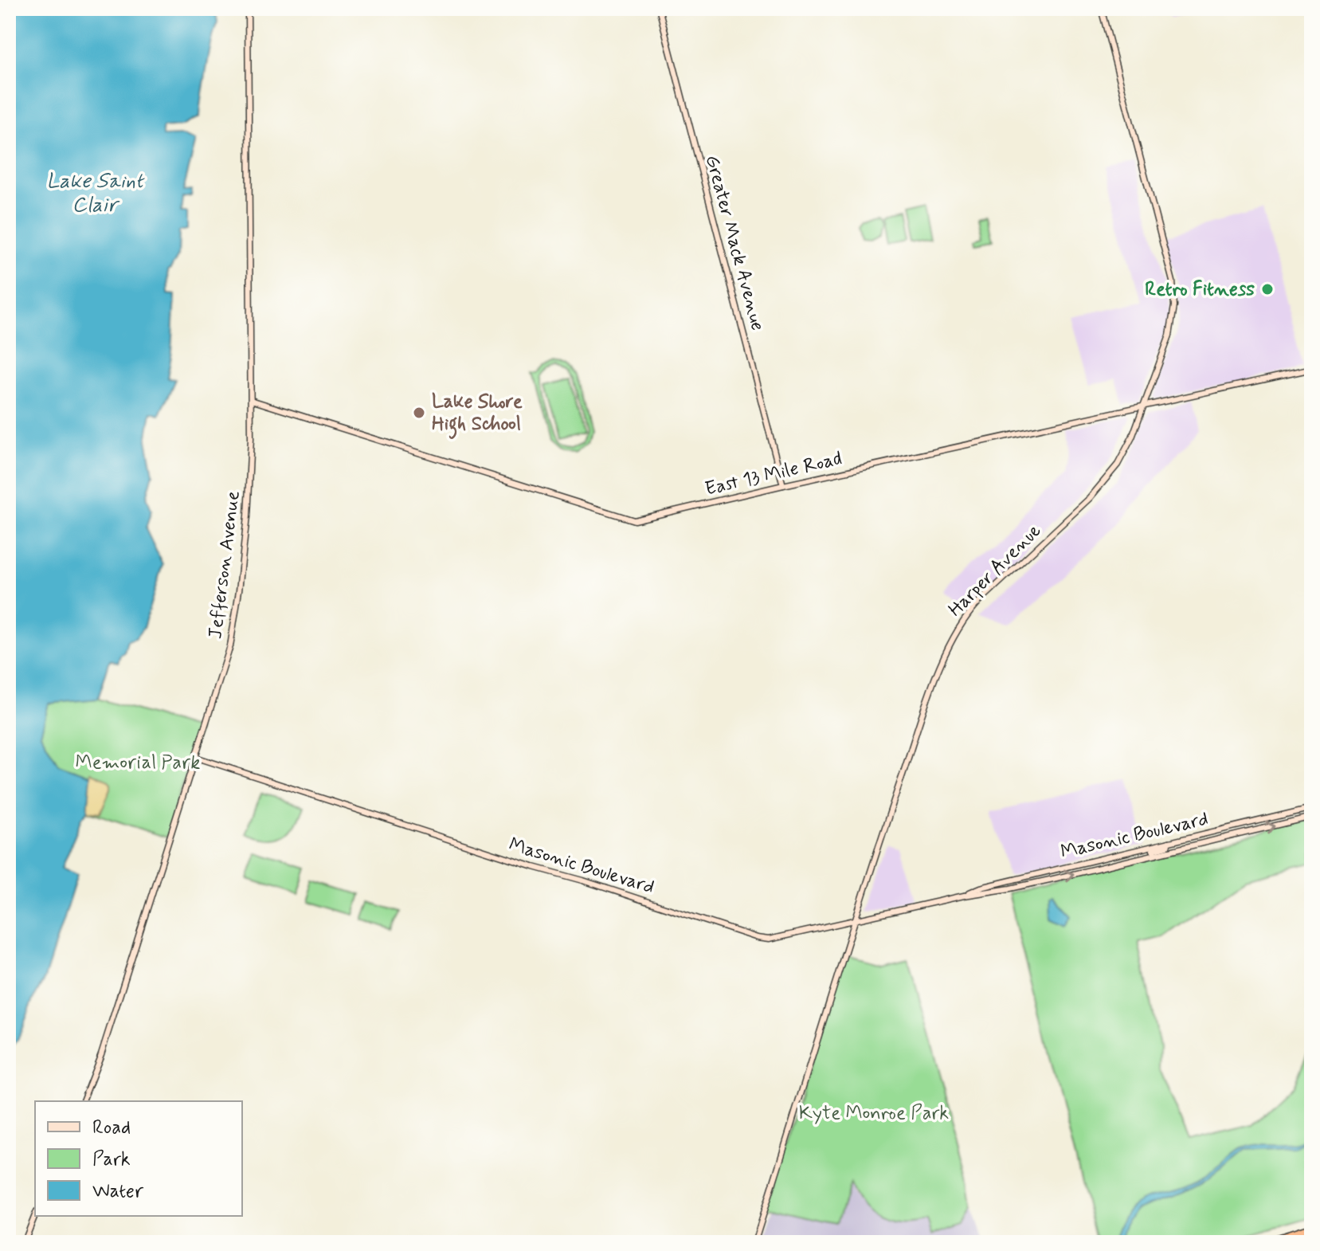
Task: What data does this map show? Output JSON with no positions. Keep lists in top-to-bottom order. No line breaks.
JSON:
{"streets":{"main road":["Greater Mack Avenue","East 13 Mile Road","Jefferson Avenue","Harper Avenue","Masonic Boulevard"]},"crossings":[["Greater Mack Avenue","East 13 Mile Road"],["East 13 Mile Road","Jefferson Avenue"],["East 13 Mile Road","Harper Avenue"],["Jefferson Avenue","Masonic Boulevard"],["Harper Avenue","Masonic Boulevard"]],"water":["Lake Saint Clair"],"parks":["Memorial Park","Kyte Monroe Park"],"places":["Retro Fitness","Lake Shore High School"],"legend":["Road","Park","Water"]}
